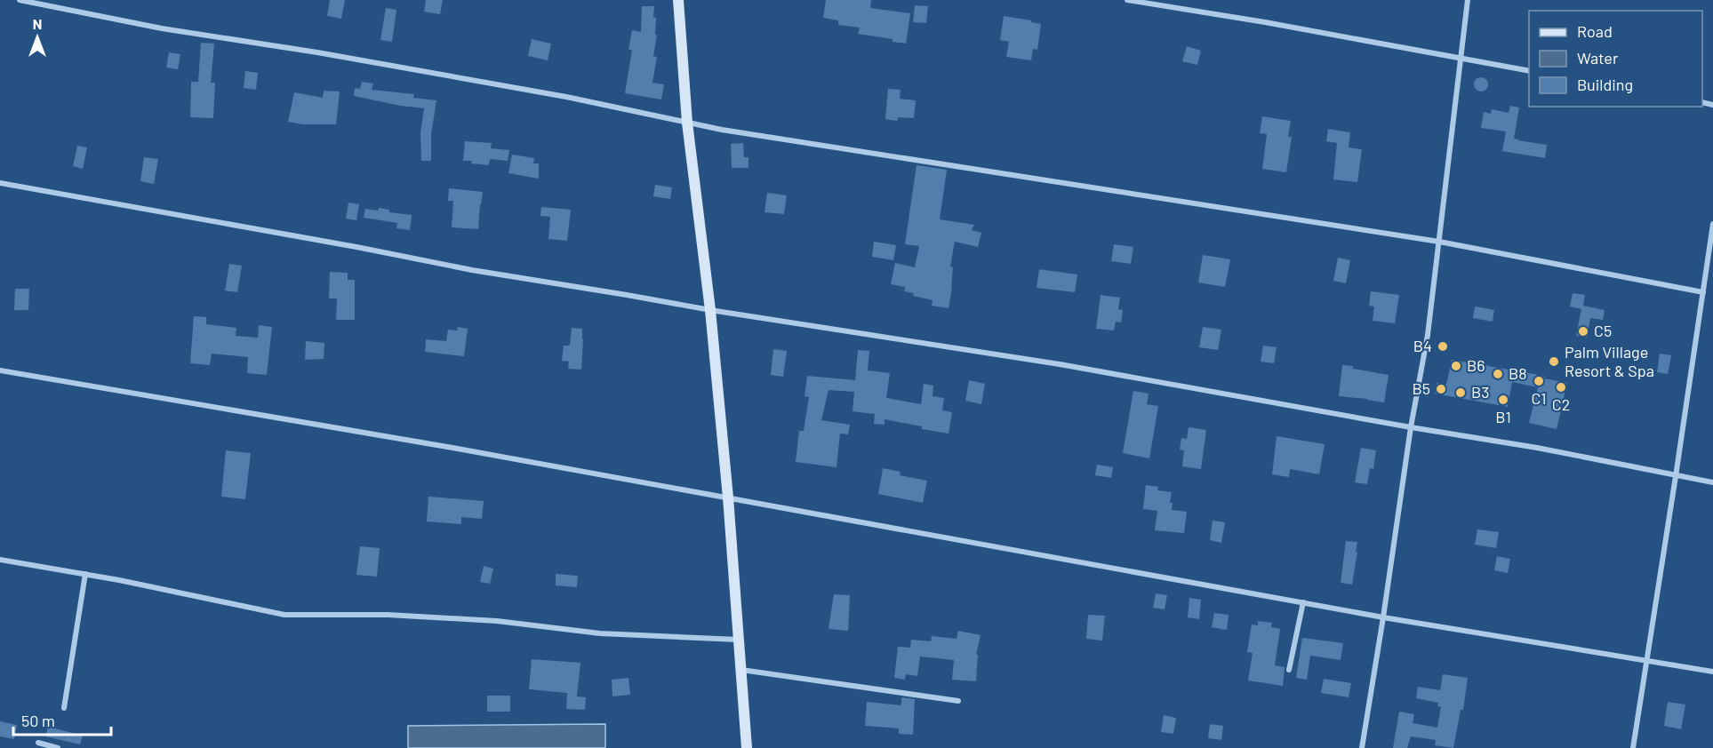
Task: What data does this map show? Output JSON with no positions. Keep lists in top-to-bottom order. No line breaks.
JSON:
{"places":["C5","B4","Palm Village Resort & Spa","B6","B8","C1","C2","B5","B3","B1"],"legend":["Road","Water","Building"],"scale_bar":"50 m","north":"top"}
